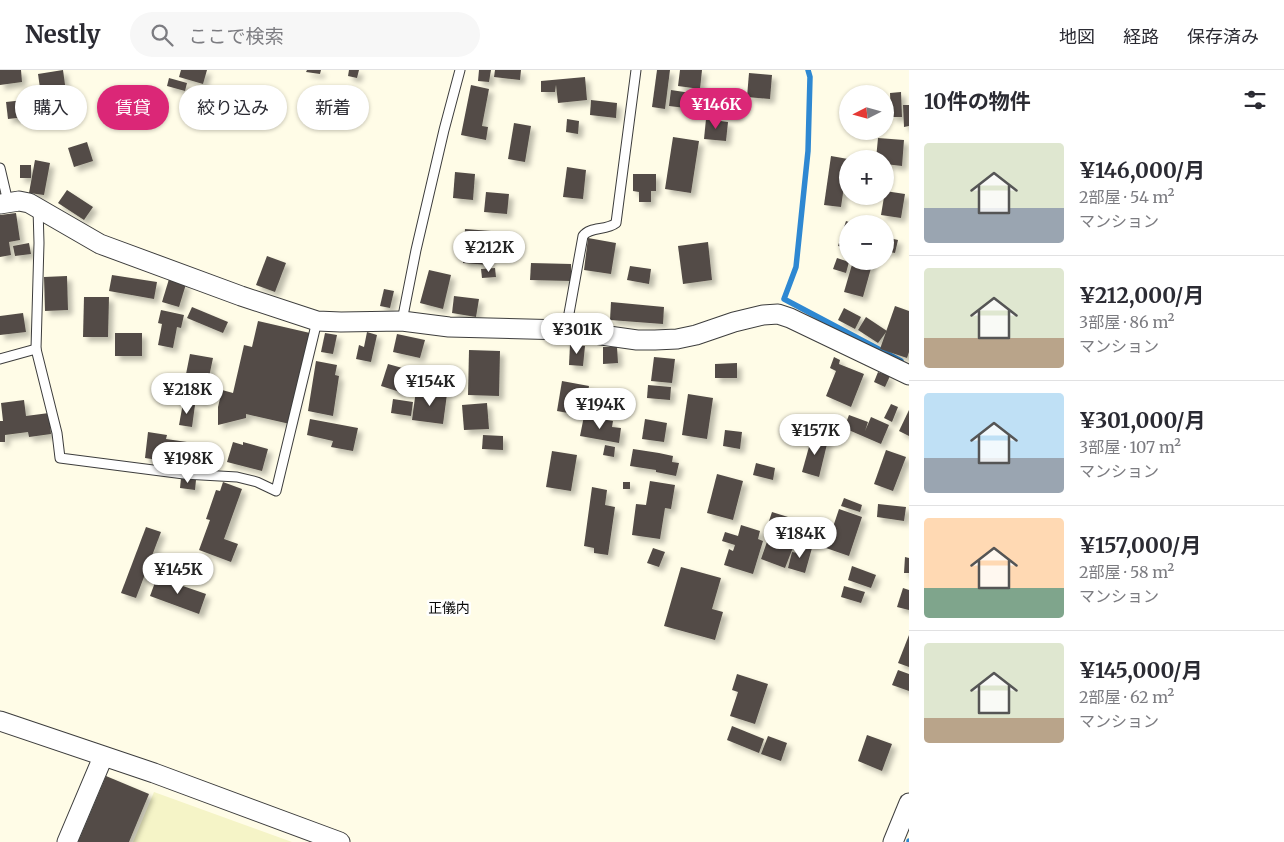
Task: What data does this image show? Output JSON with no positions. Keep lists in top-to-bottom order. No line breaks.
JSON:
{"districts":["正儀内"],"north":"left","page":{"header":"Nestly","search":"ここで検索","nav":["地図","経路","保存済み"],"heading":"10件の物件","map_buttons":["+","−"],"chip":["購入","賃貸","絞り込み","新着"],"price":["¥146K","¥212K","¥301K","¥154K","¥218K","¥194K","¥157K","¥198K","¥184K","¥145K"],"list":[{"name":"¥146,000/月","note":"2部屋 · 54 m² · マンション"},{"name":"¥212,000/月","note":"3部屋 · 86 m² · マンション"},{"name":"¥301,000/月","note":"3部屋 · 107 m² · マンション"},{"name":"¥157,000/月","note":"2部屋 · 58 m² · マンション"},{"name":"¥145,000/月","note":"2部屋 · 62 m² · マンション"}]}}
